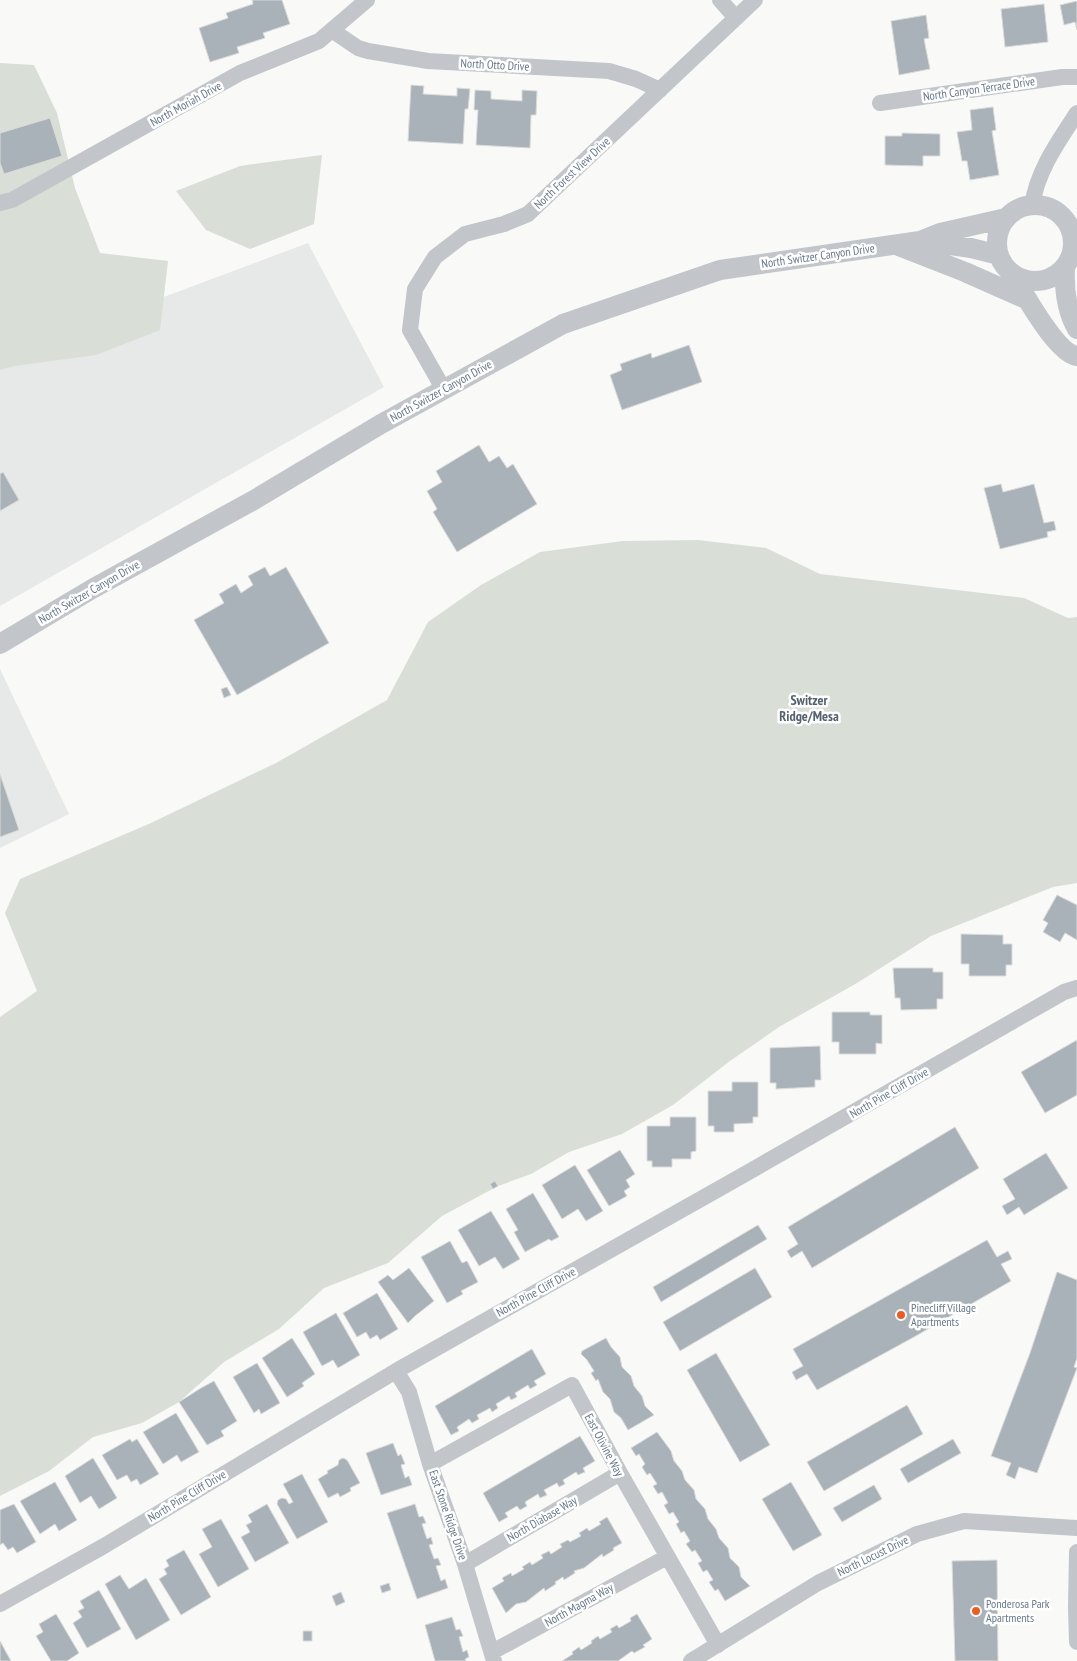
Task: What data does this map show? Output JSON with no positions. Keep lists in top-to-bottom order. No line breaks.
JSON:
{"streets":{"street":["North Otto Drive","North Canyon Terrace Drive","North Moriah Drive","North Forest View Drive","North Switzer Canyon Drive","North Pine Cliff Drive","East Olivine Way","East Stone Ridge Drive","North Diabase Way","North Locust Drive","North Magma Way"]},"crossings":[["North Otto Drive","North Moriah Drive"],["North Otto Drive","North Forest View Drive"],["North Forest View Drive","North Switzer Canyon Drive"],["North Pine Cliff Drive","East Stone Ridge Drive"],["East Olivine Way","East Stone Ridge Drive"],["East Olivine Way","North Diabase Way"],["East Olivine Way","North Locust Drive"],["East Olivine Way","North Magma Way"],["East Stone Ridge Drive","North Diabase Way"],["East Stone Ridge Drive","North Magma Way"]],"districts":["Switzer Ridge/Mesa"],"places":["Pinecliff Village Apartments","Ponderosa Park Apartments"]}
